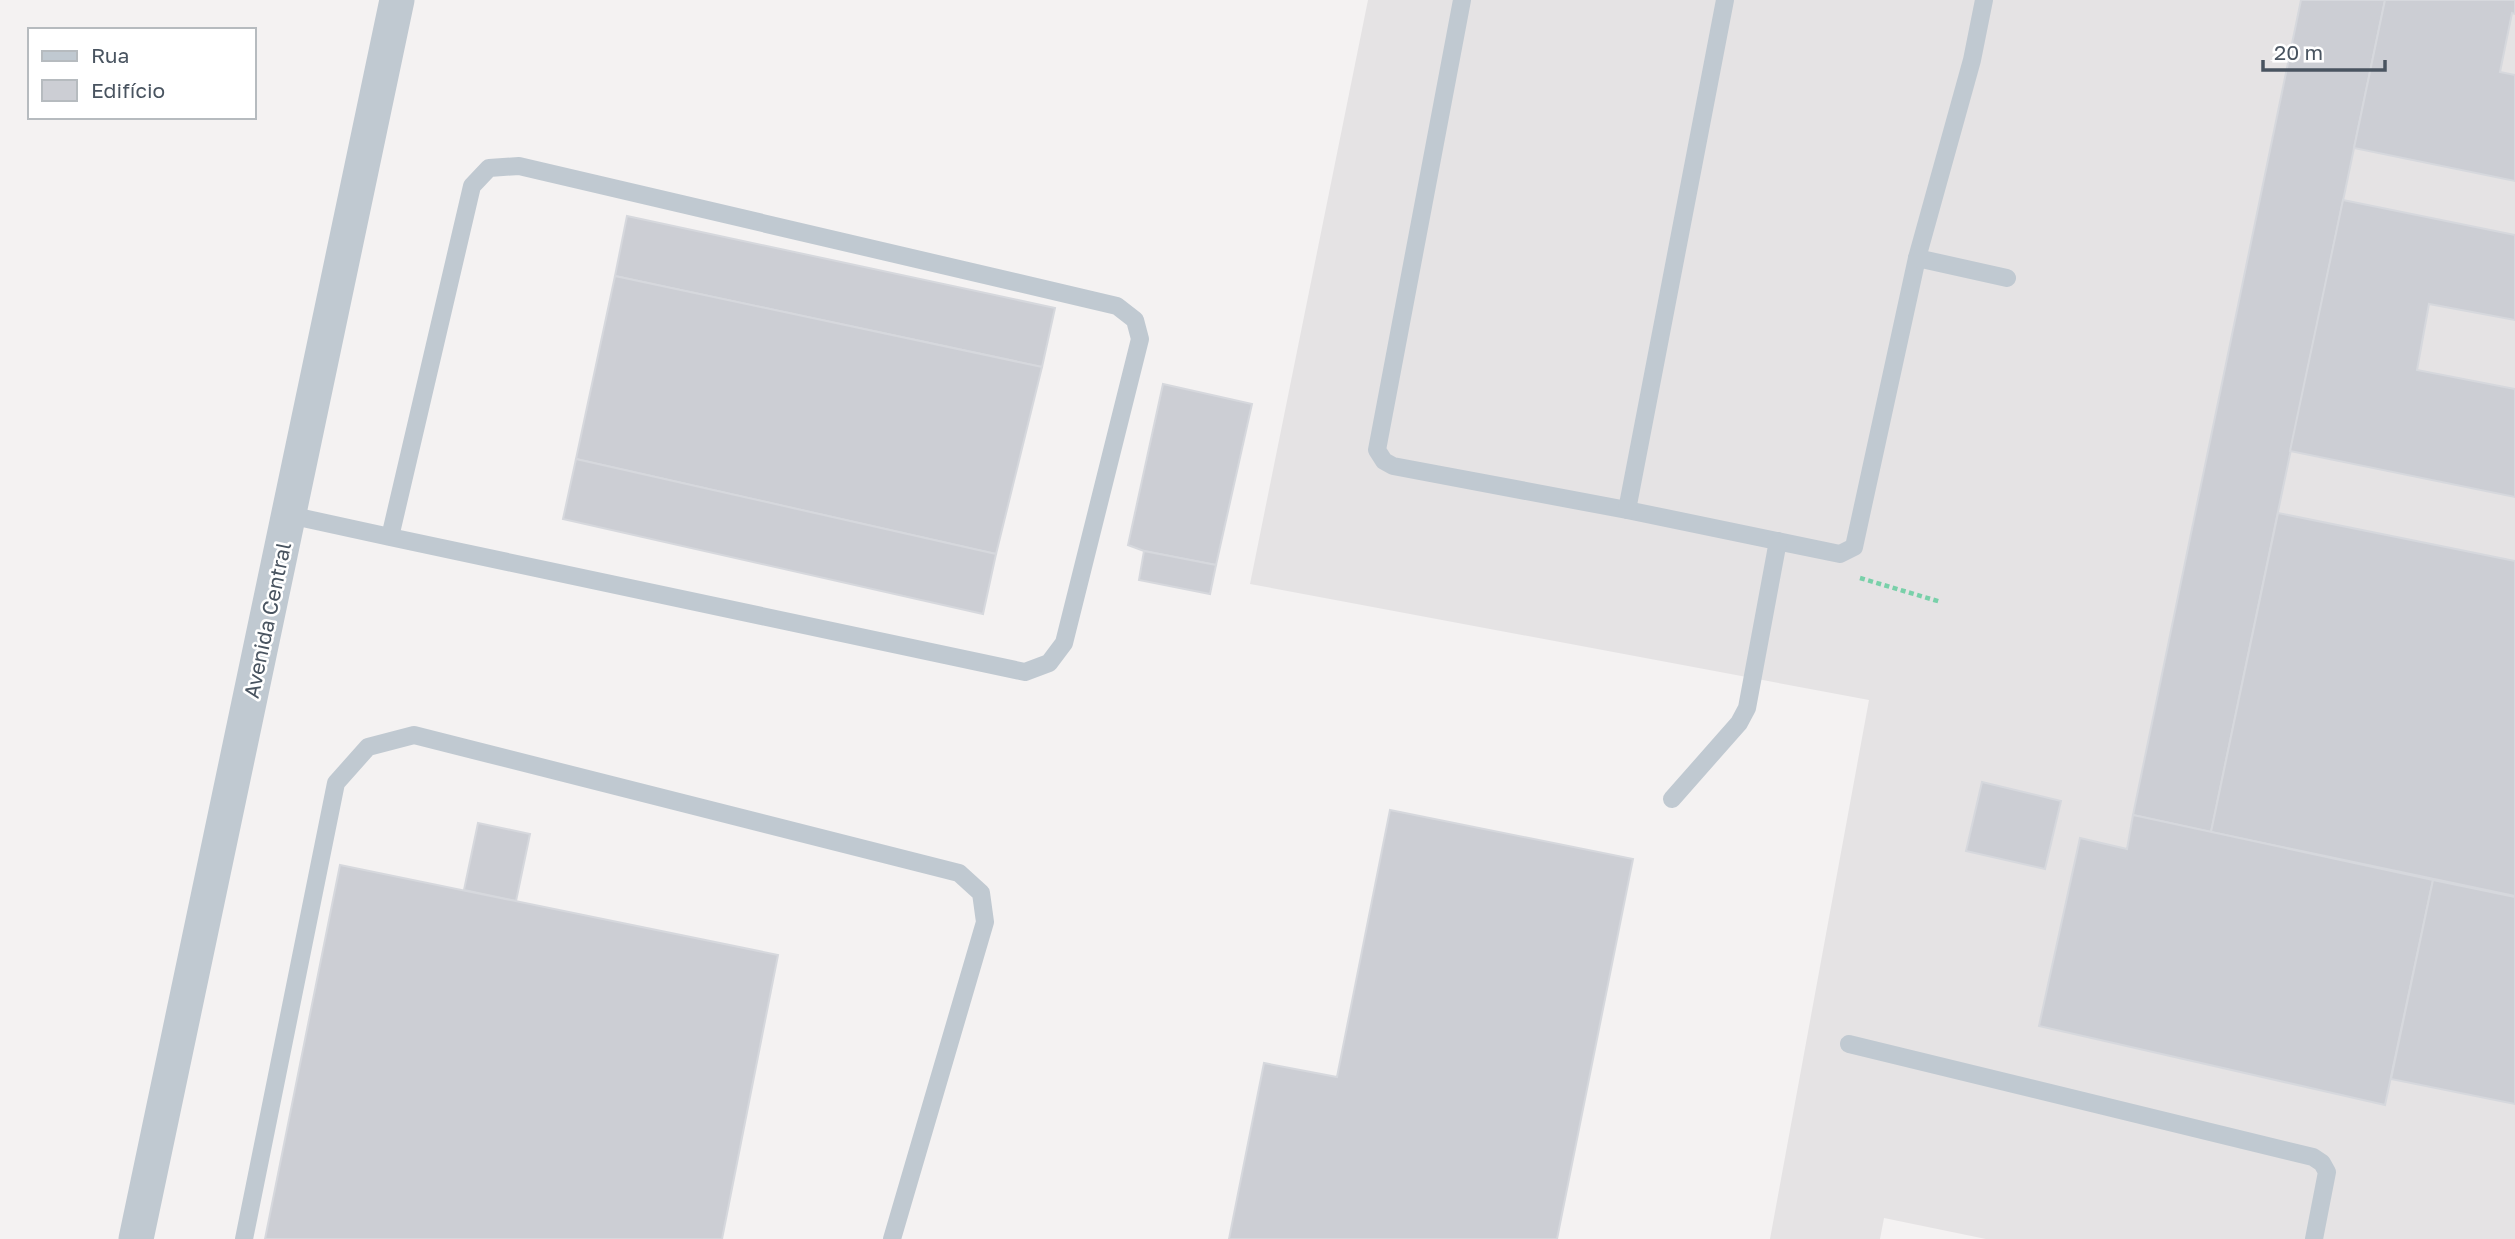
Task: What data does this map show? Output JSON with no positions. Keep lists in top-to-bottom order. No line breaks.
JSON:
{"streets":{"street":["Avenida Central"]},"legend":["Rua","Edifício"],"scale_bar":"20 m"}
